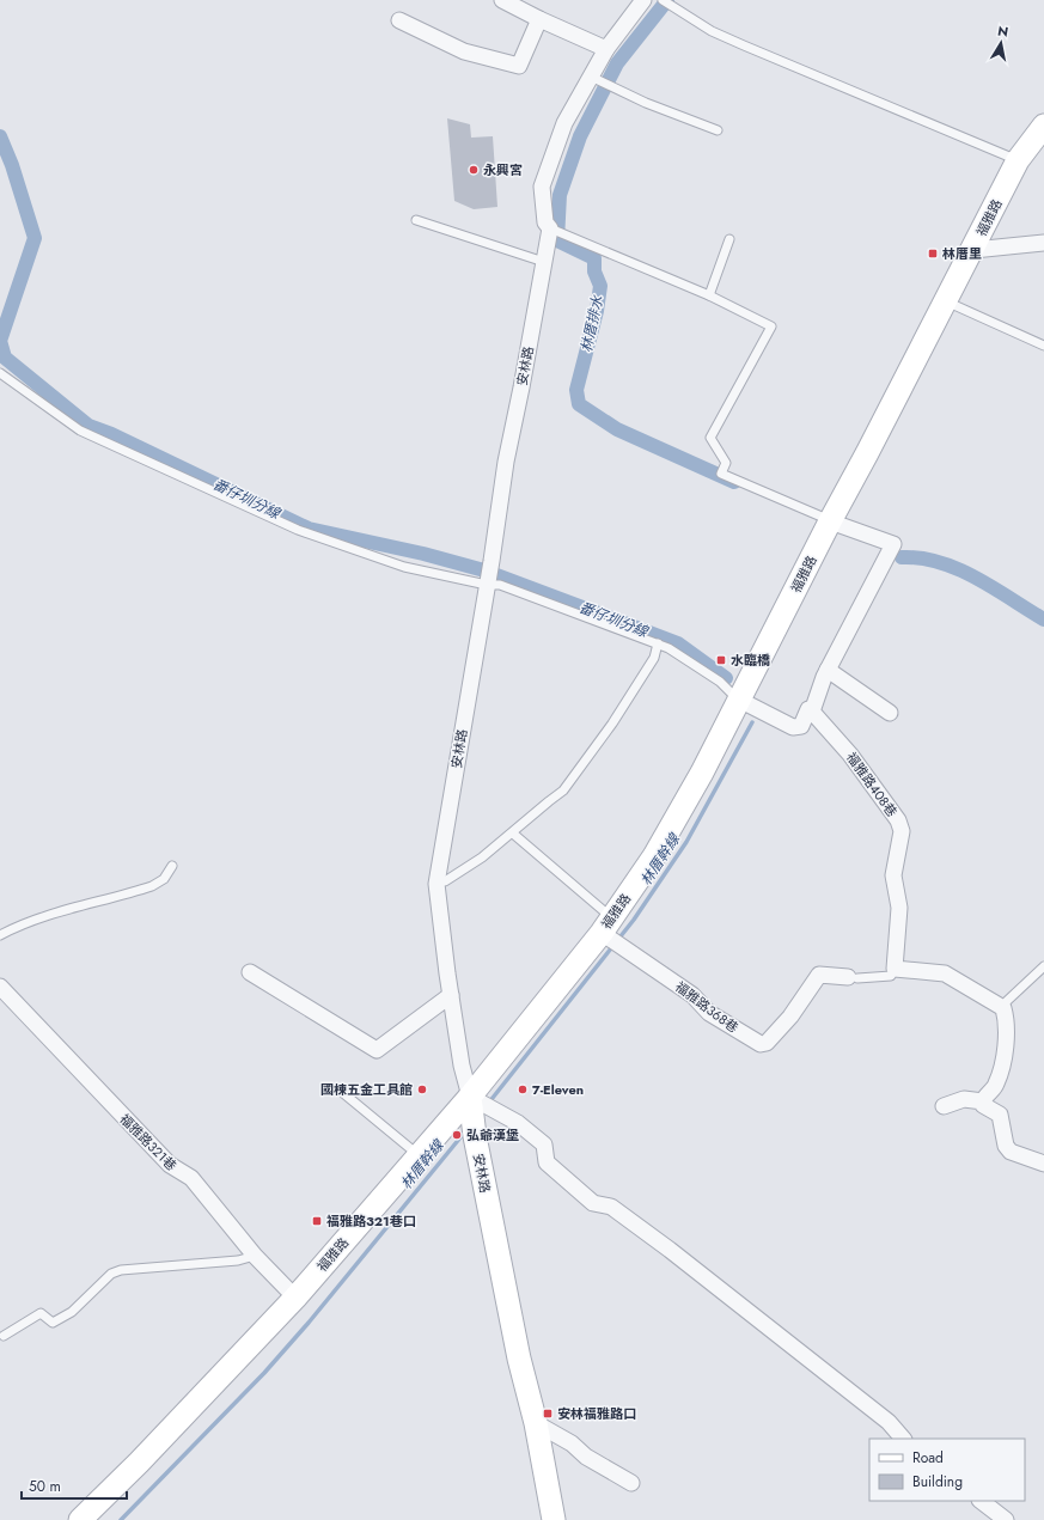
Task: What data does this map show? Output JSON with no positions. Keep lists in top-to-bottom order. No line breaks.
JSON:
{"streets":{"main road":["福雅路","安林路"],"street":["福雅路408巷","福雅路368巷","福雅路321巷"]},"crossings":[["福雅路","安林路"],["福雅路","福雅路368巷"],["福雅路","福雅路321巷"]],"water":["林厝排水","番仔圳分線","林厝幹線"],"places":{"other":["永興宮","國棟五金工具館","7-Eleven","弘爺漢堡"],"transit":["林厝里","水臨橋","福雅路321巷口","安林福雅路口"]},"legend":["Road","Building"],"scale_bar":"50 m","north":"top"}
